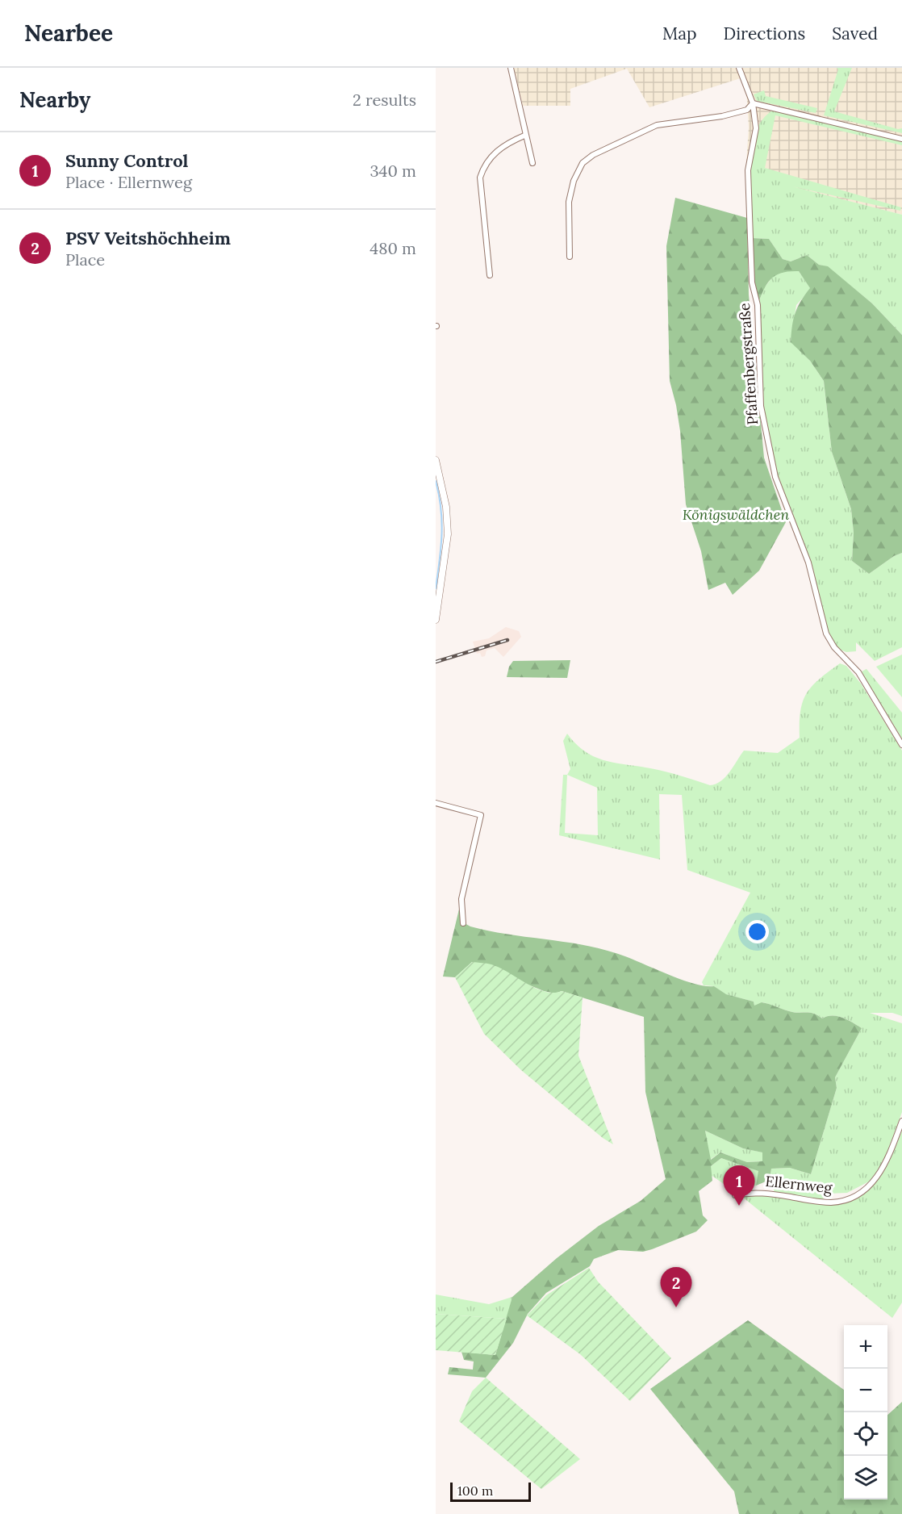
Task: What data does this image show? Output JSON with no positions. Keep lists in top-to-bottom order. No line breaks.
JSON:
{"streets":{"street":["Pfaffenbergstraße","Ellernweg"]},"parks":["Königswäldchen"],"scale_bar":"100 m","page":{"header":"Nearbee","nav":["Map","Directions","Saved"],"heading":["Nearby","2 results"],"list":[{"mark":"1","name":"Sunny Control","note":"Place · Ellernweg","value":"340 m"},{"mark":"2","name":"PSV Veitshöchheim","note":"Place","value":"480 m"}],"pins":["1","2"],"map_buttons":["+","−"],"scale":"100 m"}}
